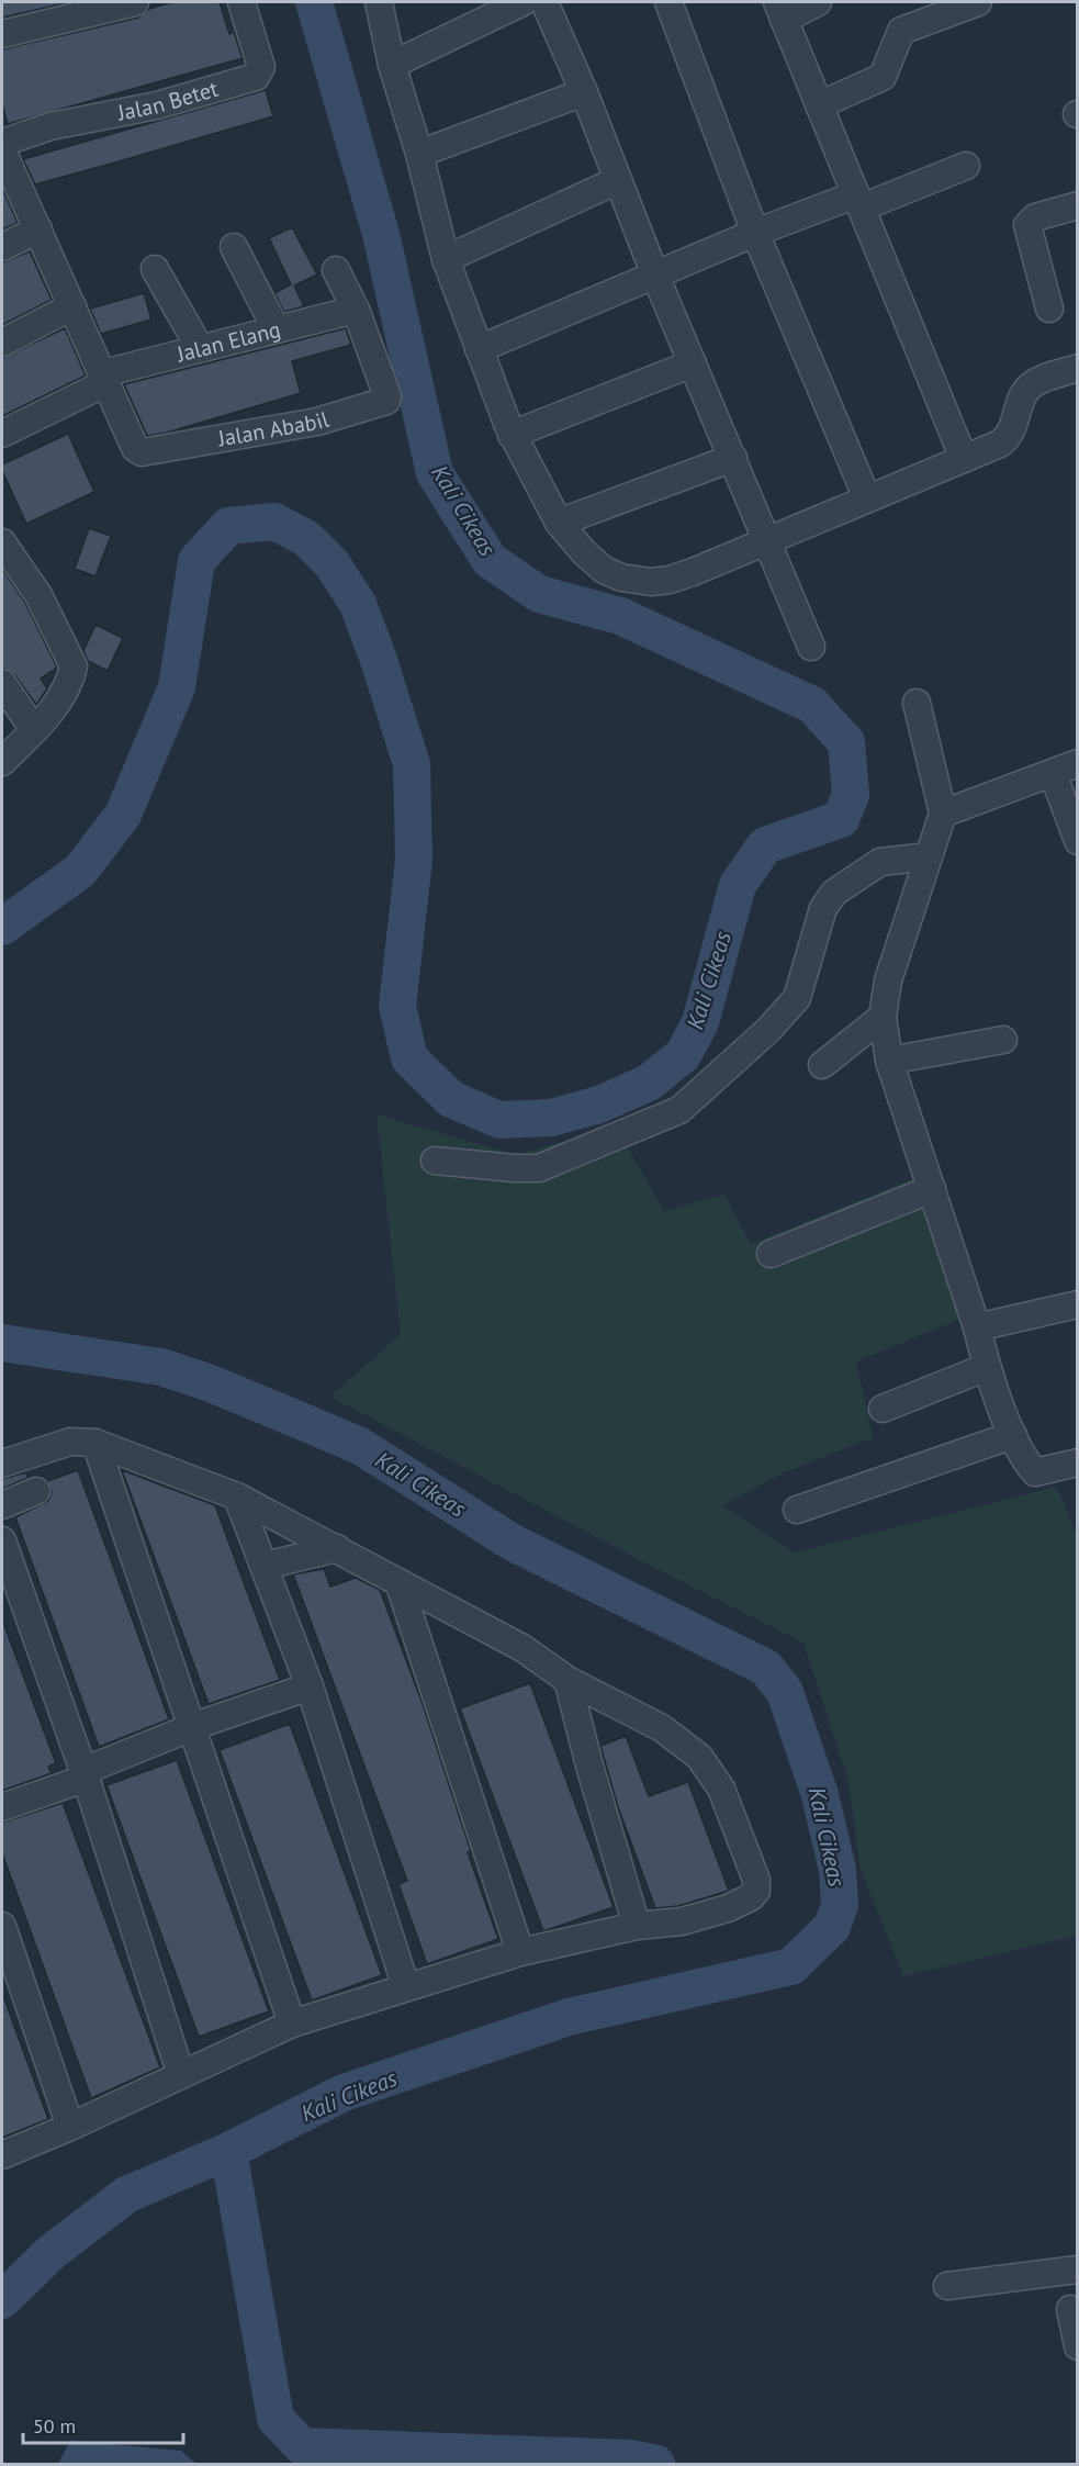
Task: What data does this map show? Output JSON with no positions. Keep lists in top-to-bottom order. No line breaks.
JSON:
{"streets":{"street":["Jalan Betet","Jalan Elang","Jalan Ababil"]},"crossings":[["Jalan Elang","Jalan Ababil"]],"water":["Kali Cikeas"],"scale_bar":"50 m"}
